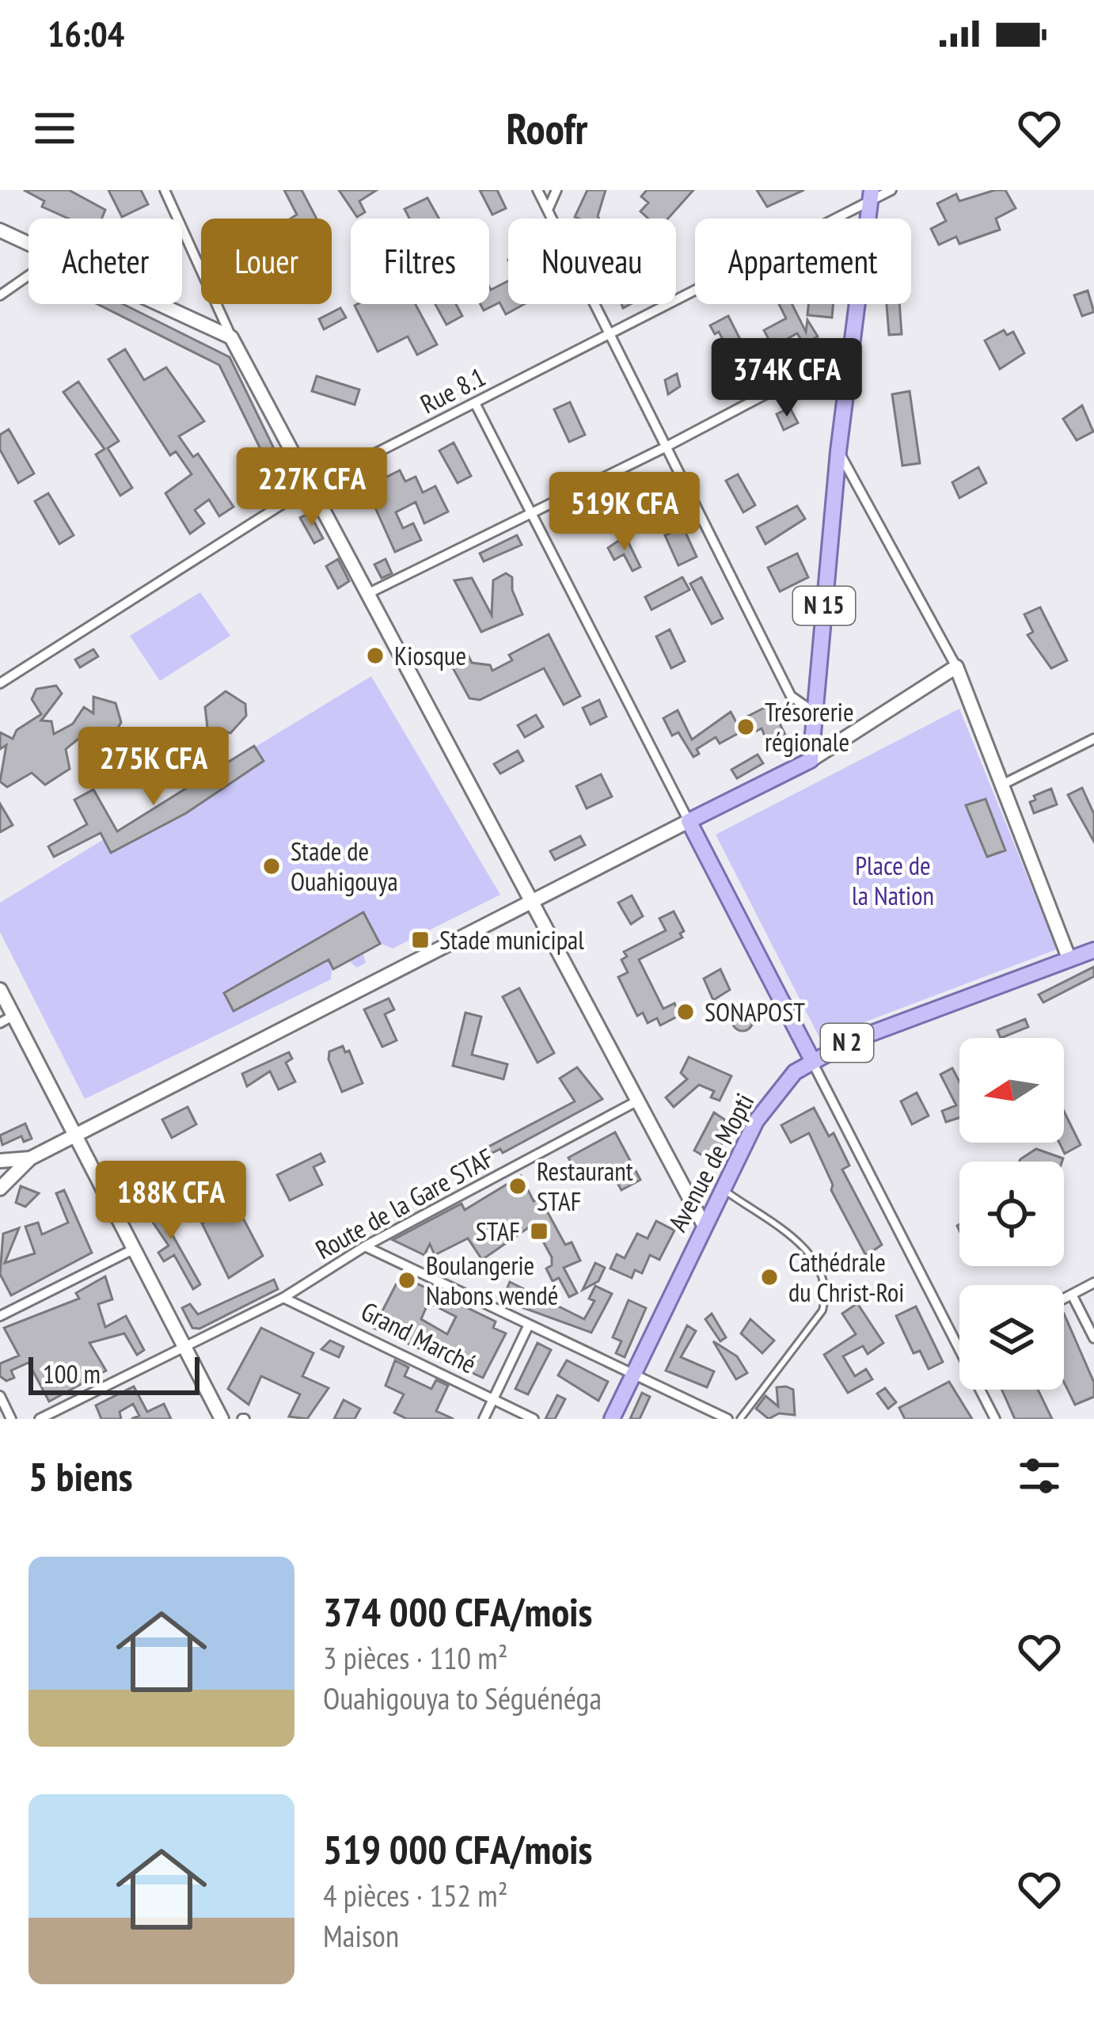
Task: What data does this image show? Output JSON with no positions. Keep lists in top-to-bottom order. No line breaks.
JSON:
{"streets":{"main road":["N 15","N 2","Avenue de Mopti"],"street":["Rue 8.1","Route de la Gare STAF","Grand Marché"]},"crossings":[["Rue 8.1","N 15"],["Route de la Gare STAF","Grand Marché"]],"parks":["Place de la Nation"],"places":{"other":["Kiosque","Trésorerie régionale","Stade de Ouahigouya","SONAPOST","Restaurant STAF","Cathédrale du Christ-Roi","Boulangerie Nabons wendé"],"transit":["Stade municipal","STAF"]},"scale_bar":"100 m","north":"left","page":{"status":"16:04","header":"Roofr","chip":["Acheter","Louer","Filtres","Nouveau","Appartement"],"price":["374K CFA","227K CFA","519K CFA","275K CFA","188K CFA"],"scale":"100 m","heading":"5 biens","list":[{"name":"374 000 CFA/mois","note":"3 pièces · 110 m² · Ouahigouya to Séguénéga"},{"name":"519 000 CFA/mois","note":"4 pièces · 152 m² · Maison"}]}}
